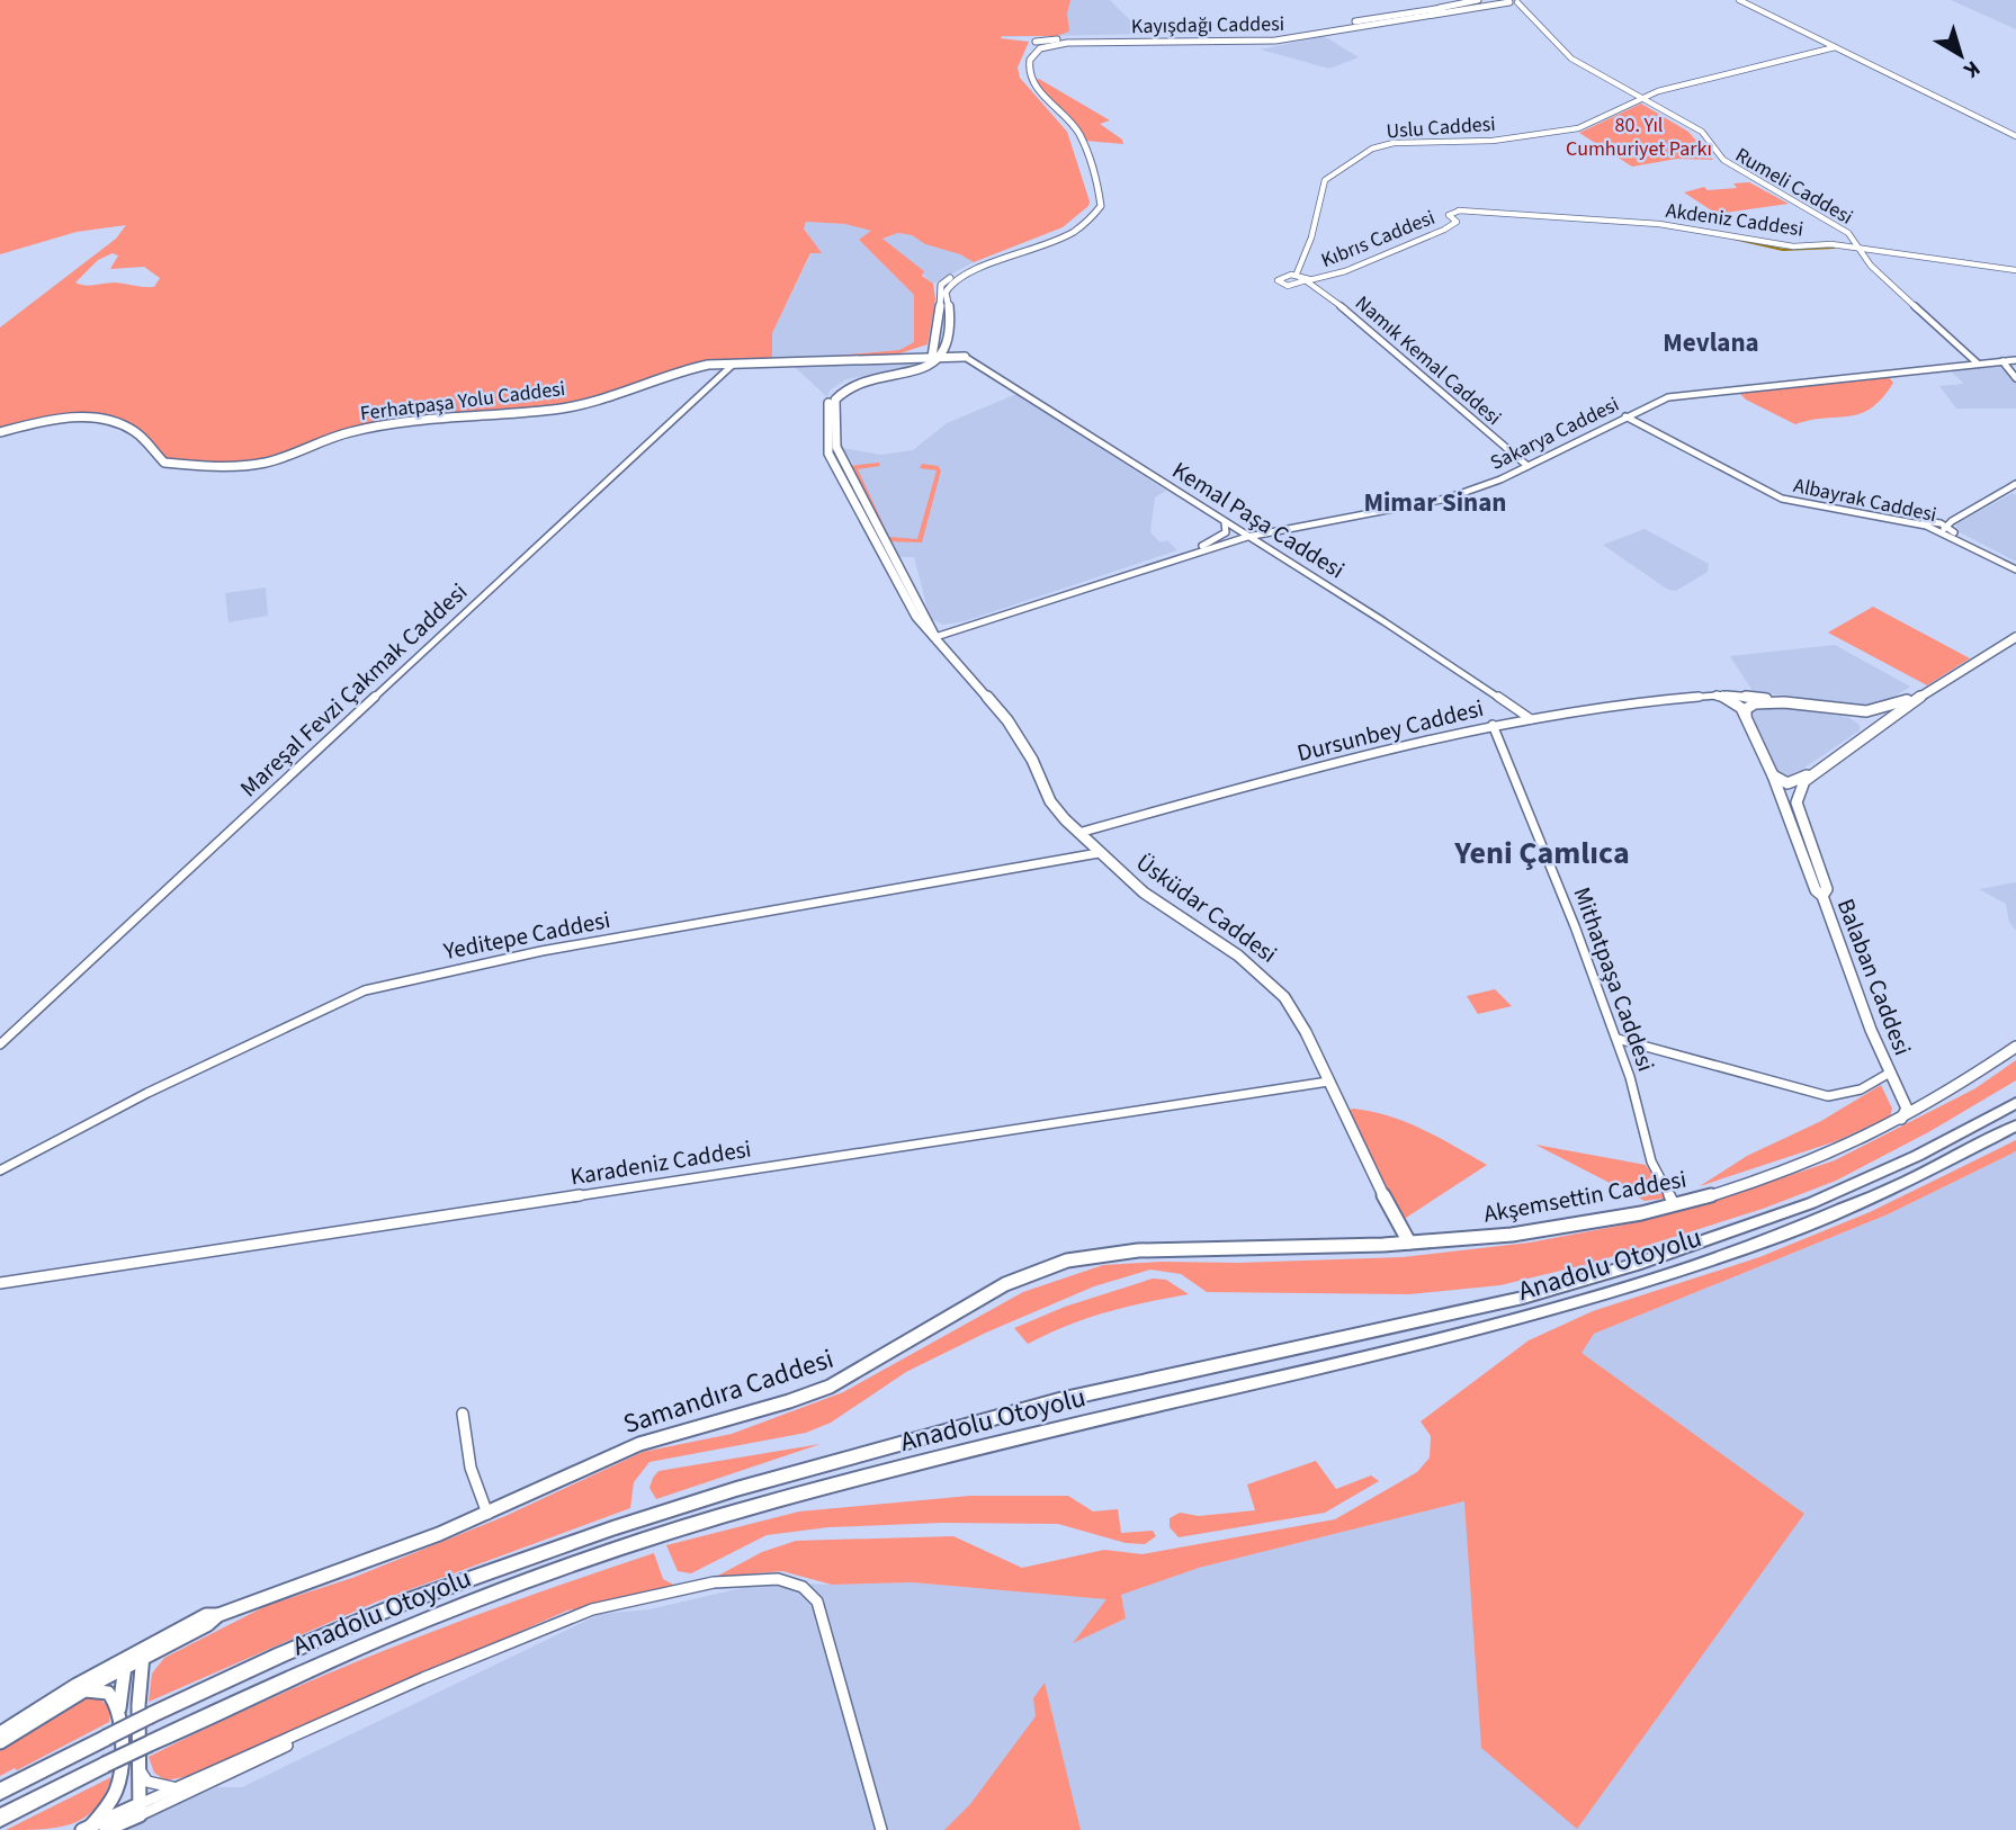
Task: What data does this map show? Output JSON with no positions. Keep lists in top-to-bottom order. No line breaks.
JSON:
{"streets":{"highway":["Anadolu Otoyolu"],"main road":["Kayışdağı Caddesi","Ferhatpaşa Yolu Caddesi","Üsküdar Caddesi","Balaban Caddesi","Akşemsettin Caddesi","Samandıra Caddesi"],"street":["Uslu Caddesi","Rumeli Caddesi","Akdeniz Caddesi","Kıbrıs Caddesi","Namık Kemal Caddesi","Sakarya Caddesi","Albayrak Caddesi","Kemal Paşa Caddesi","Mareşal Fevzi Çakmak Caddesi","Dursunbey Caddesi","Yeditepe Caddesi","Mithatpaşa Caddesi","Karadeniz Caddesi"]},"crossings":[["Kayışdağı Caddesi","Rumeli Caddesi"],["Uslu Caddesi","Rumeli Caddesi"],["Uslu Caddesi","Kıbrıs Caddesi"],["Uslu Caddesi","Namık Kemal Caddesi"],["Rumeli Caddesi","Akdeniz Caddesi"],["Akdeniz Caddesi","Kıbrıs Caddesi"],["Kıbrıs Caddesi","Namık Kemal Caddesi"],["Namık Kemal Caddesi","Sakarya Caddesi"],["Ferhatpaşa Yolu Caddesi","Kemal Paşa Caddesi"],["Ferhatpaşa Yolu Caddesi","Mareşal Fevzi Çakmak Caddesi"],["Ferhatpaşa Yolu Caddesi","Üsküdar Caddesi"],["Sakarya Caddesi","Albayrak Caddesi"],["Sakarya Caddesi","Kemal Paşa Caddesi"],["Sakarya Caddesi","Üsküdar Caddesi"],["Kemal Paşa Caddesi","Dursunbey Caddesi"],["Dursunbey Caddesi","Üsküdar Caddesi"],["Dursunbey Caddesi","Mithatpaşa Caddesi"],["Üsküdar Caddesi","Yeditepe Caddesi"],["Üsküdar Caddesi","Karadeniz Caddesi"],["Üsküdar Caddesi","Akşemsettin Caddesi"],["Üsküdar Caddesi","Samandıra Caddesi"],["Balaban Caddesi","Akşemsettin Caddesi"],["Mithatpaşa Caddesi","Akşemsettin Caddesi"],["Akşemsettin Caddesi","Samandıra Caddesi"]],"districts":["Mevlana","Mimar Sinan","Yeni Çamlıca"],"parks":["80. Yıl Cumhuriyet Parkı"],"north":"bottom right"}
